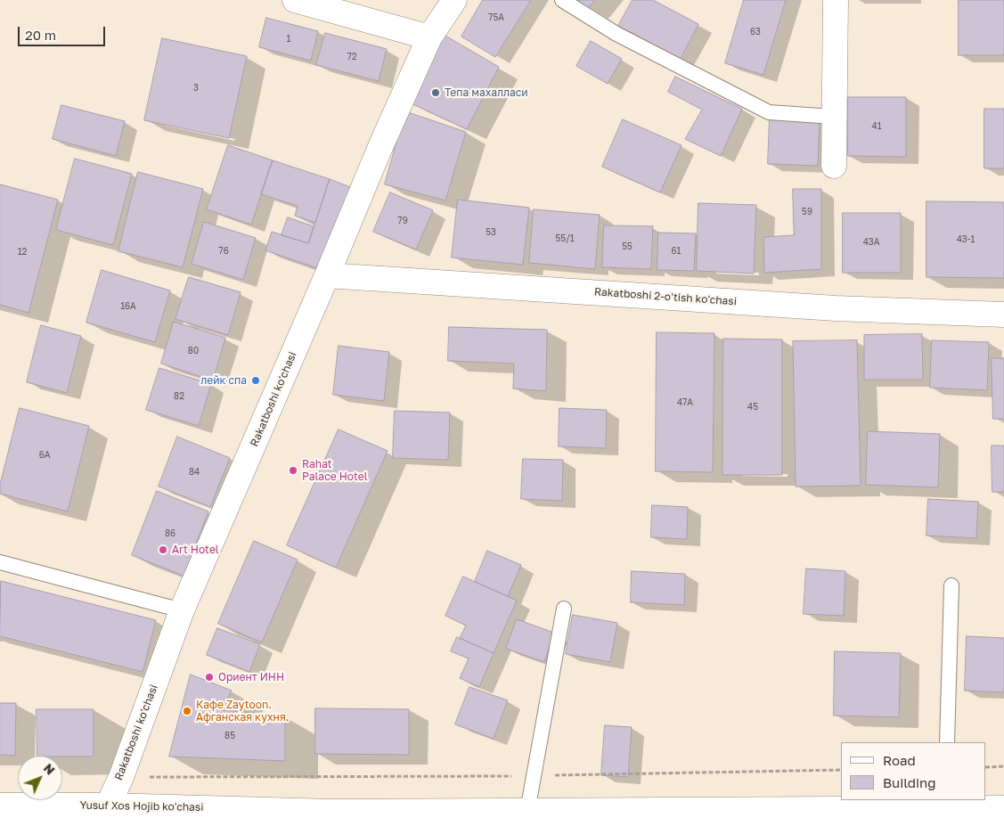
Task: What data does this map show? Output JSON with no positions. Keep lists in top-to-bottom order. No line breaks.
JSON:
{"streets":{"street":["Rakatboshi 2-o'tish ko'chasi","Rakatboshi ko'chasi","Yusuf Xos Hojib ko'chasi"]},"crossings":[["Rakatboshi 2-o'tish ko'chasi","Rakatboshi ko'chasi"],["Rakatboshi ko'chasi","Yusuf Xos Hojib ko'chasi"]],"places":["Тепа махалласи","лейк спа","Rahat Palace Hotel","Art Hotel","Ориент ИНН","Кафе Zaytoon. Афганская кухня."],"house_numbers":["75A","63","1","72","3","41","59","79","53","55/1","43-1","43A","55","76","61","12","16A","80","82","47A","45","6A","84","86","85"],"legend":["Road","Building"],"scale_bar":"20 m","north":"top right"}
